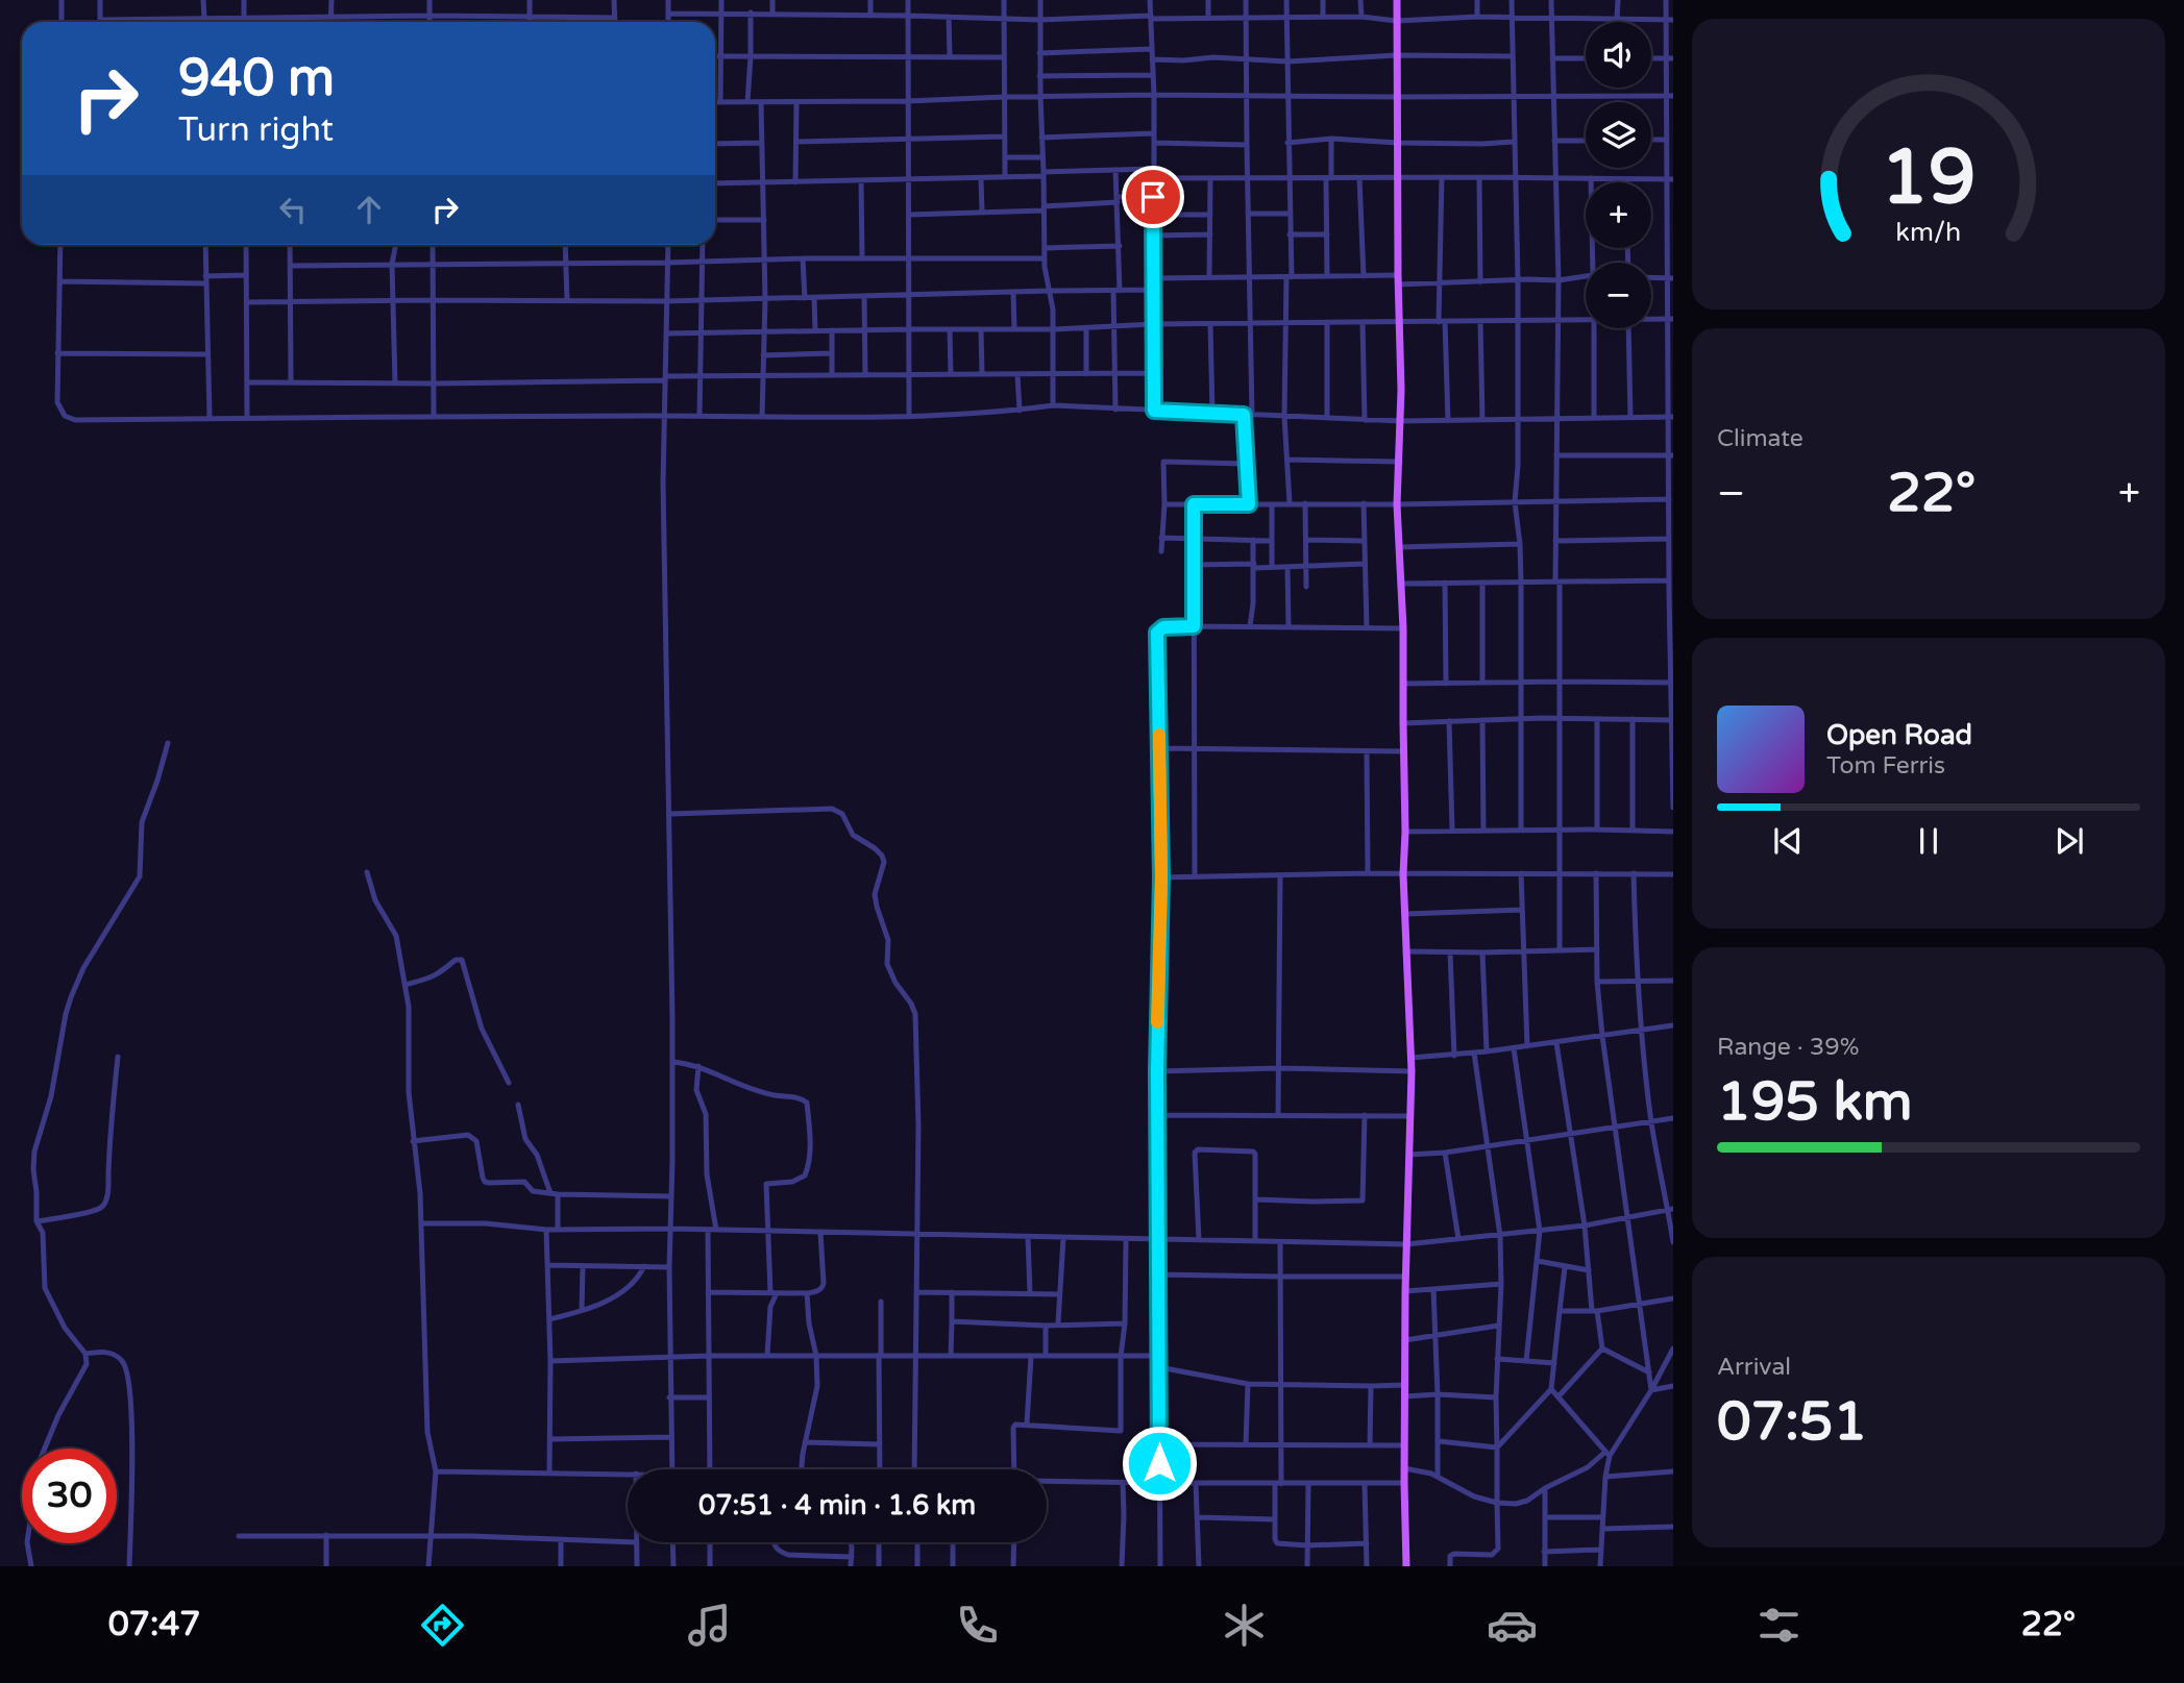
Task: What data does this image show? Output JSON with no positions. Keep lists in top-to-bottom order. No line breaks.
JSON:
{"page":{"map_buttons":["+","−"],"turn":["940 m","Turn right"],"tile":["Climate",["Range · 39%","195 km"],["Arrival","07:51"]],"heat":["−","22°","+"],"song":["Open Road","Tom Ferris"],"limit":"30","trip":"07:51 · 4 min · 1.6 km","tabs":["07:47","22°"],"gauge":["19","km/h"]}}
